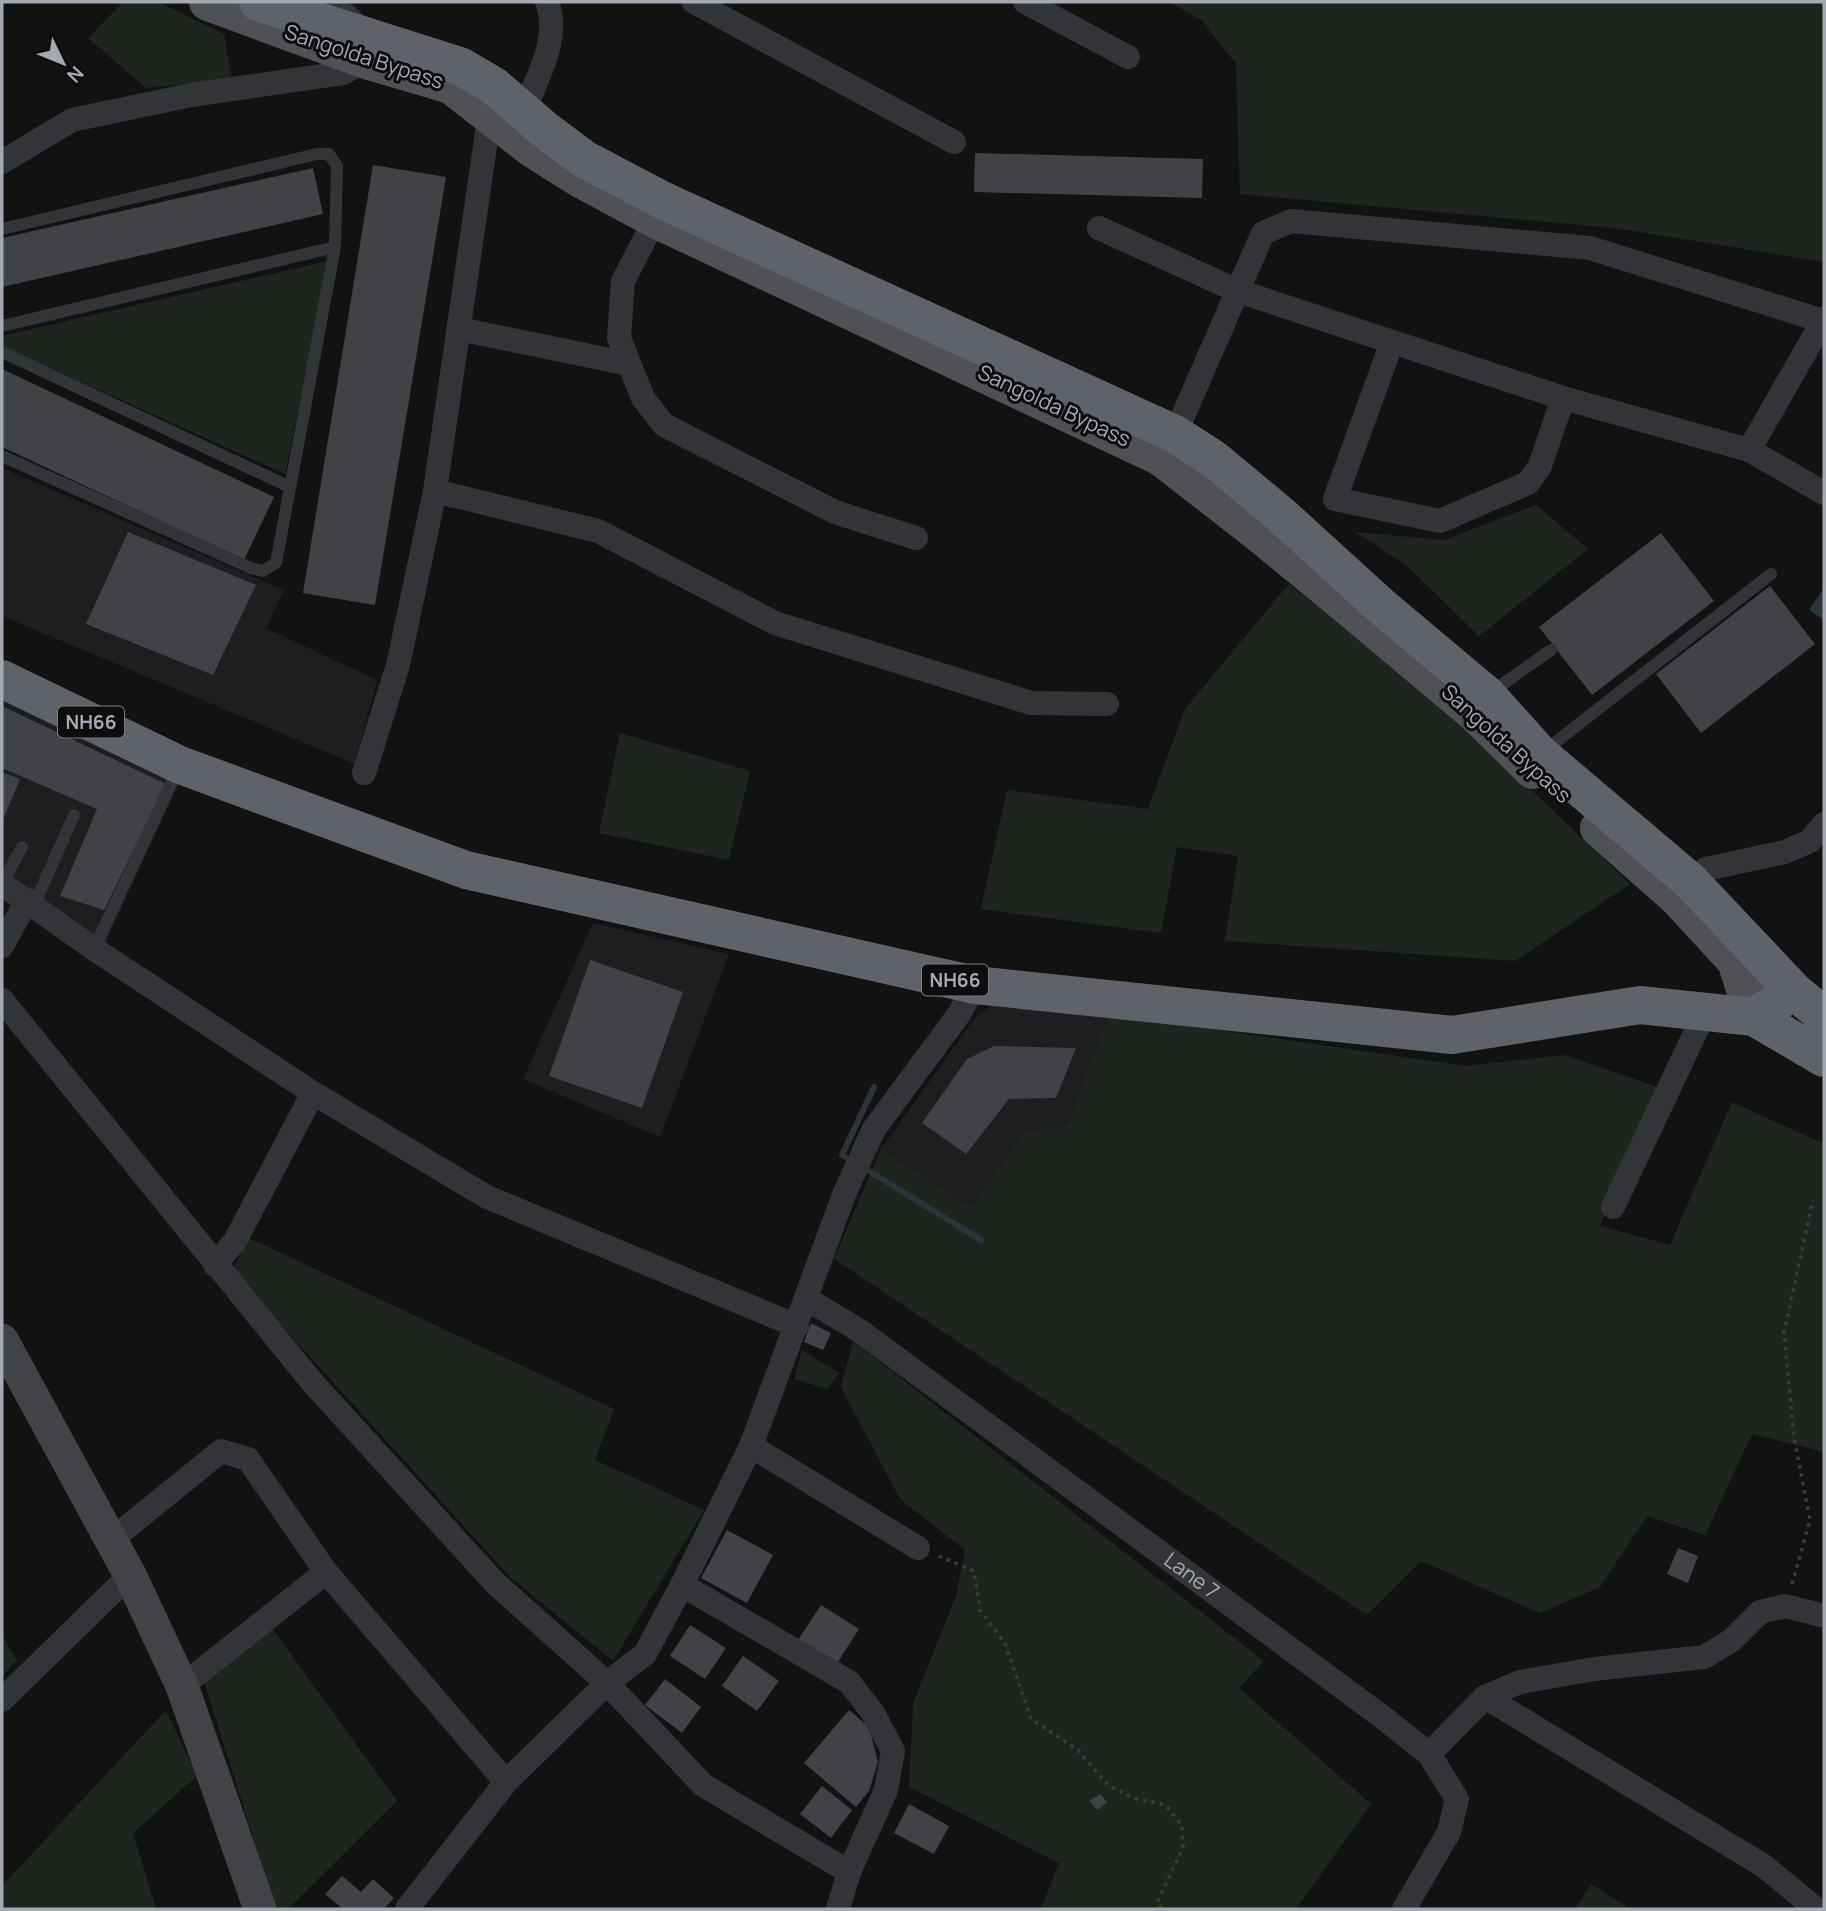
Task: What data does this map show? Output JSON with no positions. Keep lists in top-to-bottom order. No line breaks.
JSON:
{"streets":{"highway":["Sangolda Bypass","NH66"],"street":["Lane 7"]},"crossings":[["Sangolda Bypass","NH66"]],"north":"bottom right"}
